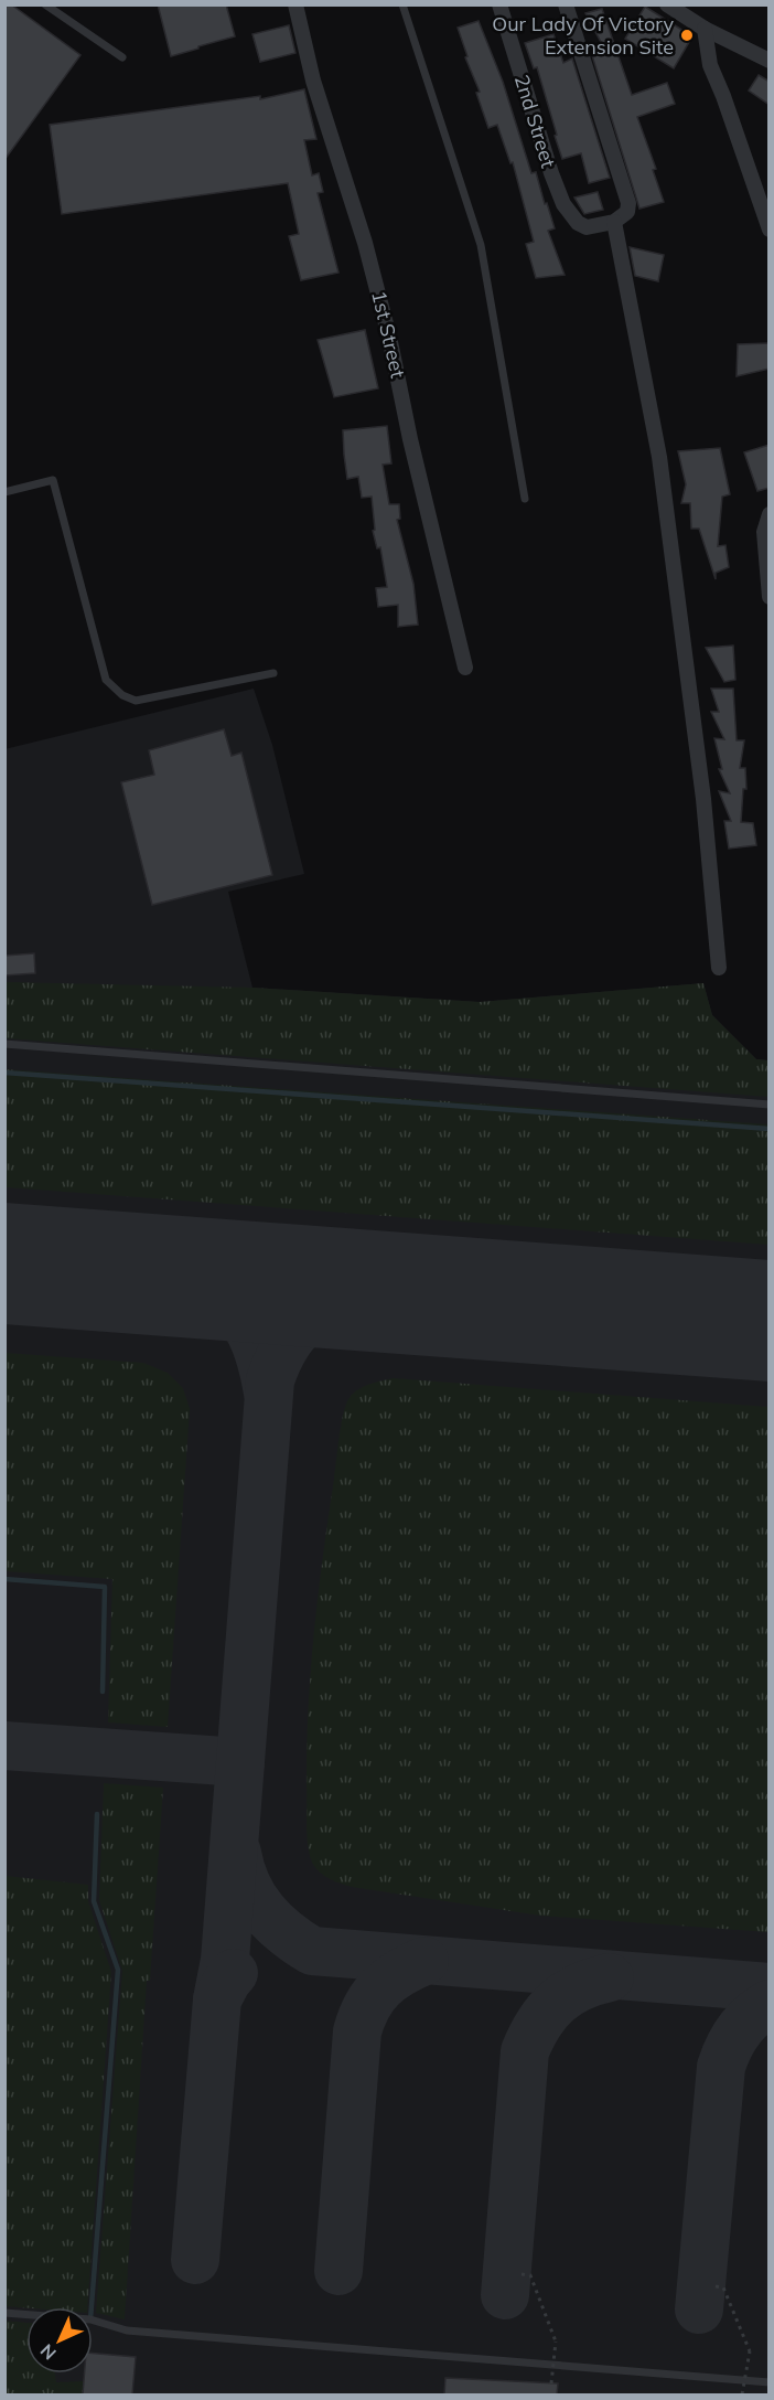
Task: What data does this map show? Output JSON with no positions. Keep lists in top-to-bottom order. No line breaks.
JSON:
{"streets":{"street":["2nd Street","1st Street"]},"places":["Our Lady Of Victory Extension Site"],"north":"bottom left"}
